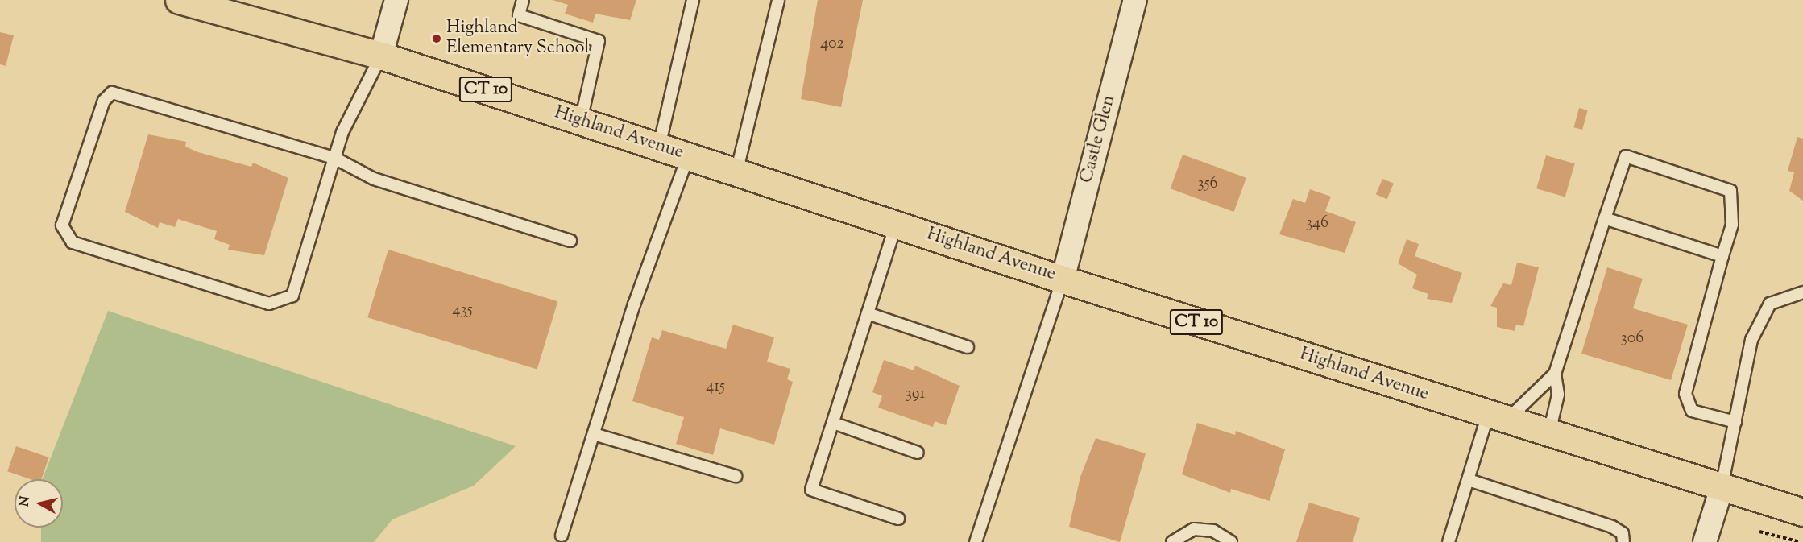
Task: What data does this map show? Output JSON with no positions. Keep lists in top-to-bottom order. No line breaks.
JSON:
{"streets":{"highway":["CT 10","Highland Avenue"],"street":["Castle Glen"]},"crossings":[["Highland Avenue","Castle Glen"]],"places":["Highland Elementary School"],"house_numbers":["402","356","346","435","306","415","391"],"north":"left"}
